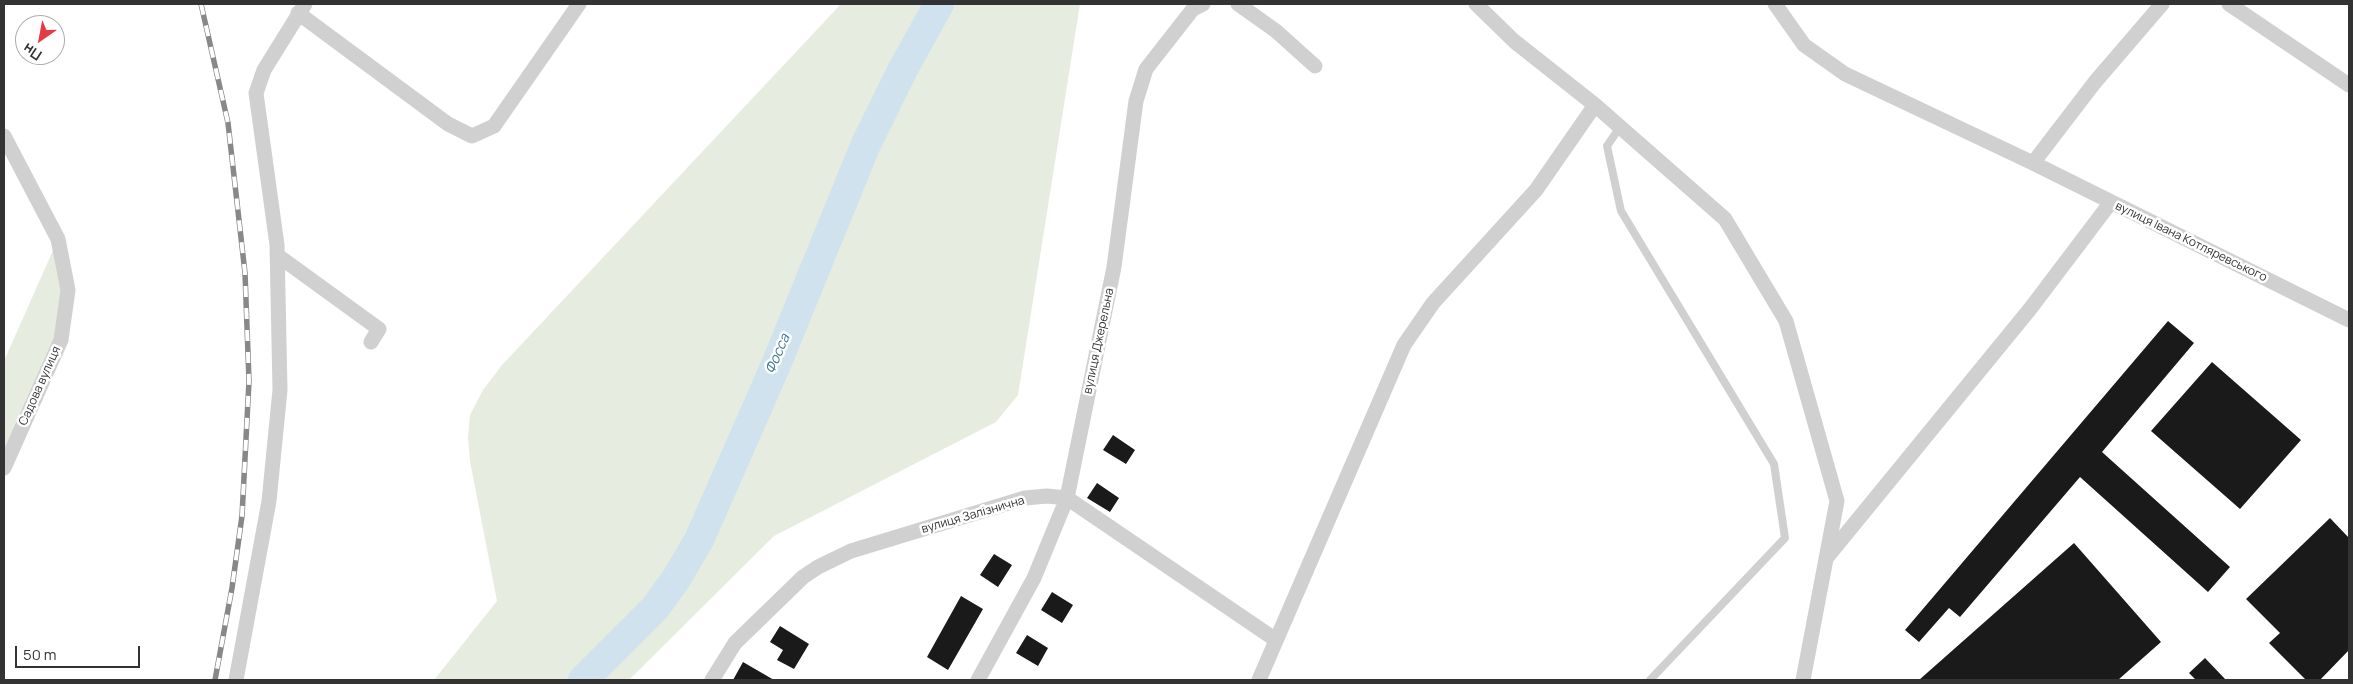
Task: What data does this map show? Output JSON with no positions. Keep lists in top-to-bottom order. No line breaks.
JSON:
{"streets":{"street":["вулиця Івана Котляревського","вулиця Джерельна","Садова вулиця","вулиця Залізнична"]},"crossings":[["вулиця Джерельна","вулиця Залізнична"]],"water":["Фосса"],"scale_bar":"50 m","north":"bottom left"}
